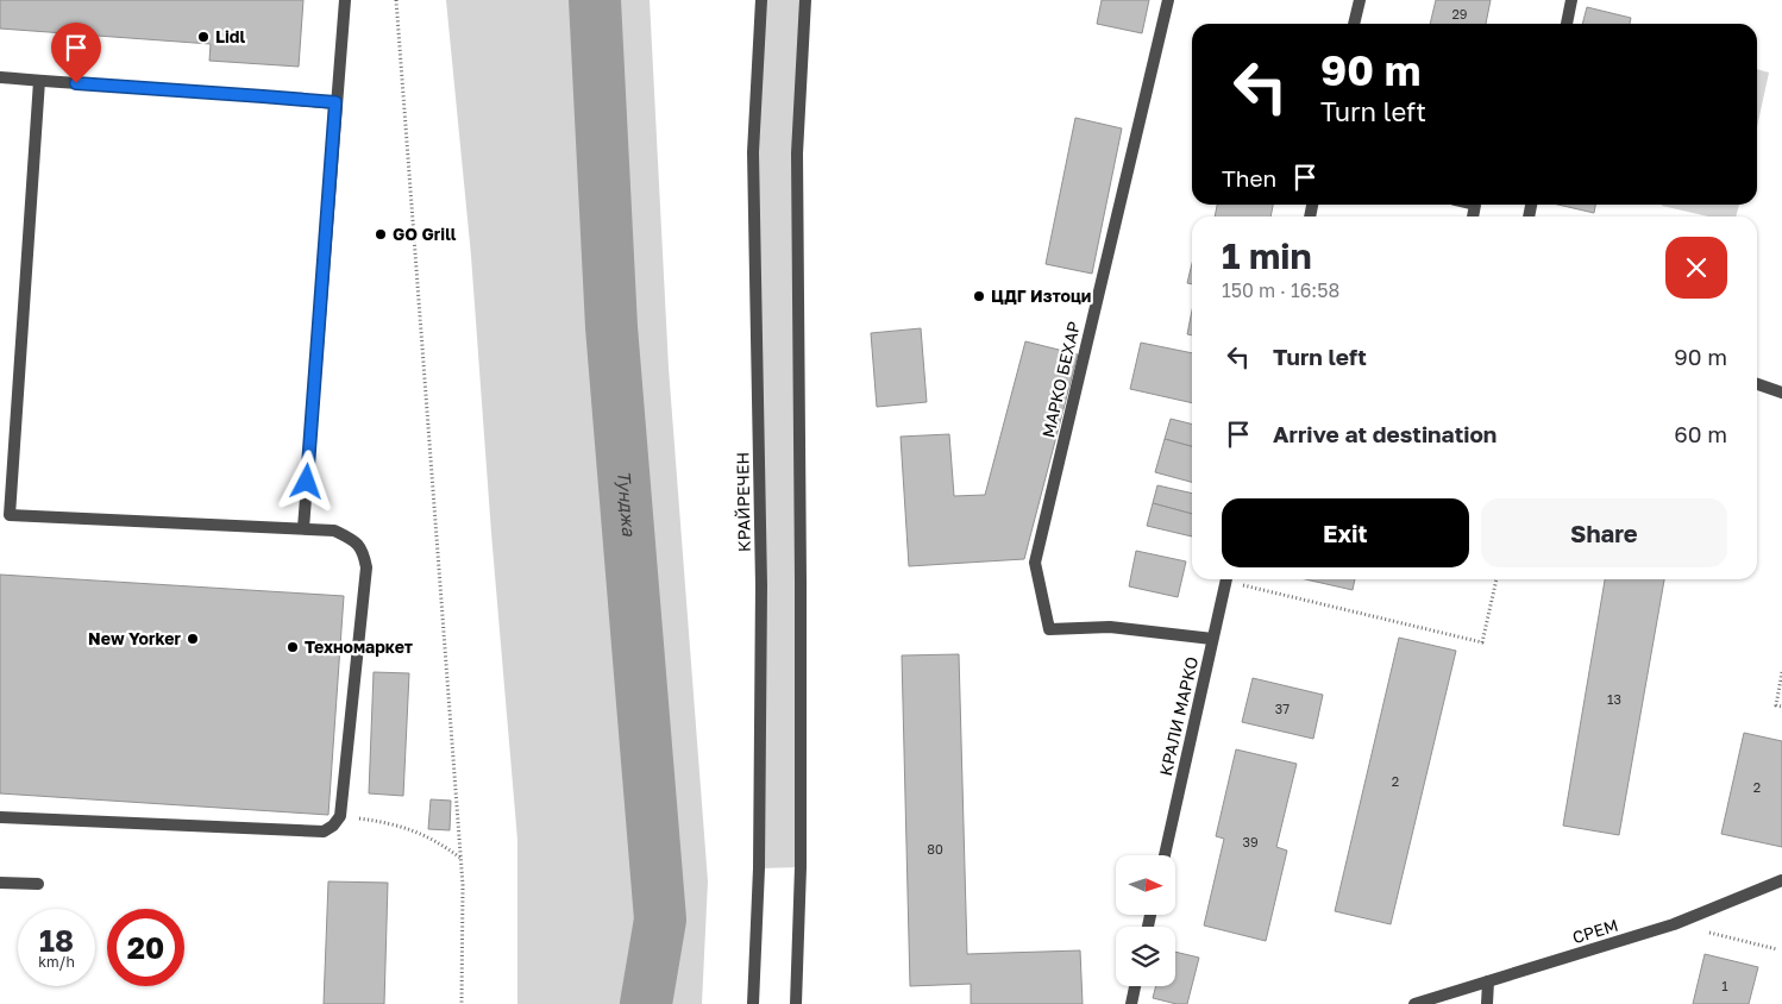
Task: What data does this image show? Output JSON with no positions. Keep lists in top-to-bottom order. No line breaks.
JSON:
{"streets":{"street":["МАРКО БЕХАР","КРАЙРЕЧЕН","КРАЛИ МАРКО","СРЕМ"]},"crossings":[["МАРКО БЕХАР","КРАЛИ МАРКО"]],"water":["Тунджа"],"places":["Lidl","GO Grill","ЦДГ Изтоци","New Yorker","Техномаркет"],"house_numbers":["29","13","37","2","2","39","80","1"],"north":"right","page":{"turn":["90 m","Turn left"],"then":"Then","heading":["1 min","150 m · 16:58"],"list":[{"name":"Turn left","value":"90 m"},{"name":"Arrive at destination","value":"60 m"}],"buttons":["Exit","Share"],"speed":"18 km/h","limit":"20"}}
